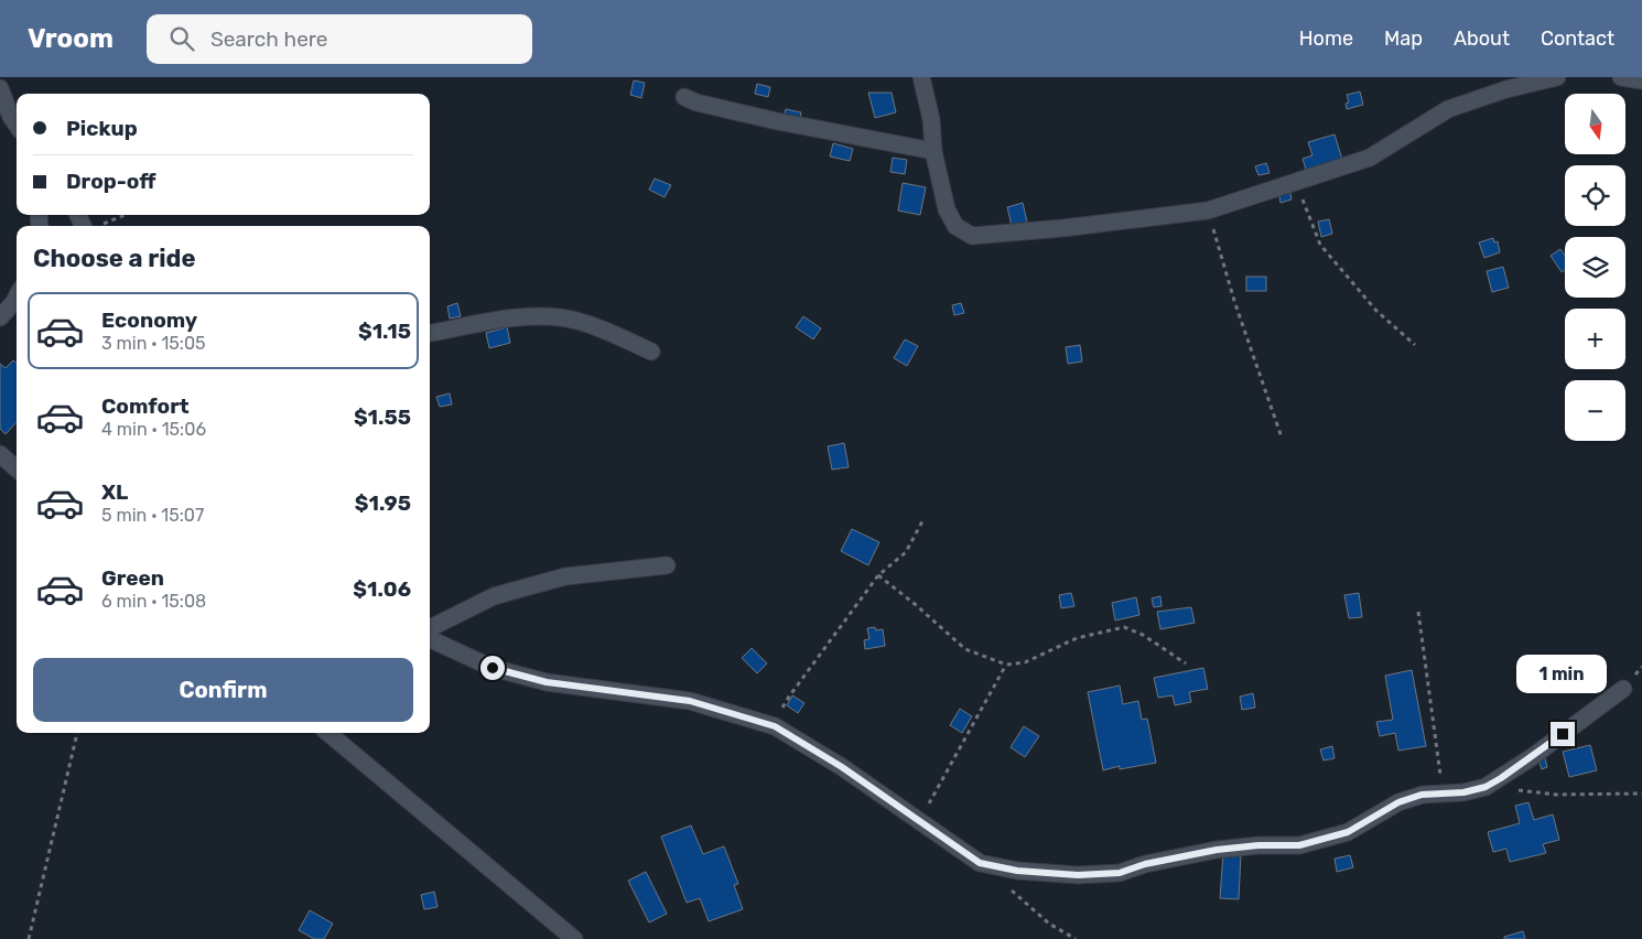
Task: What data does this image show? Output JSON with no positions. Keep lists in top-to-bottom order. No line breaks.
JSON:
{"north":"bottom","page":{"header":"Vroom","search":"Search here","nav":["Home","Map","About","Contact"],"map_buttons":["+","−"],"banner":["Pickup","Drop-off"],"heading":"Choose a ride","list":[{"name":"Economy","note":"3 min · 15:05","value":"$1.15"},{"name":"Comfort","note":"4 min · 15:06","value":"$1.55"},{"name":"XL","note":"5 min · 15:07","value":"$1.95"},{"name":"Green","note":"6 min · 15:08","value":"$1.06"}],"buttons":"Confirm","bubble":"1 min"}}
